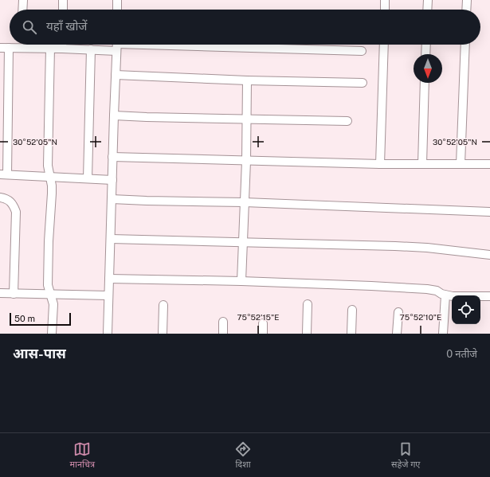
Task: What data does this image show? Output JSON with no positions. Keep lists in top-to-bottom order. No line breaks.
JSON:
{"scale_bar":"50 m","north":"bottom","page":{"search":"यहाँ खोजें","scale":"50 m","heading":["आस-पास","0 नतीजे"],"nav":["मानचित्र","दिशा","सहेजे गए"]},"coordinates":["30°52'05\"N","75°52'15\"E","75°52'10\"E"]}
